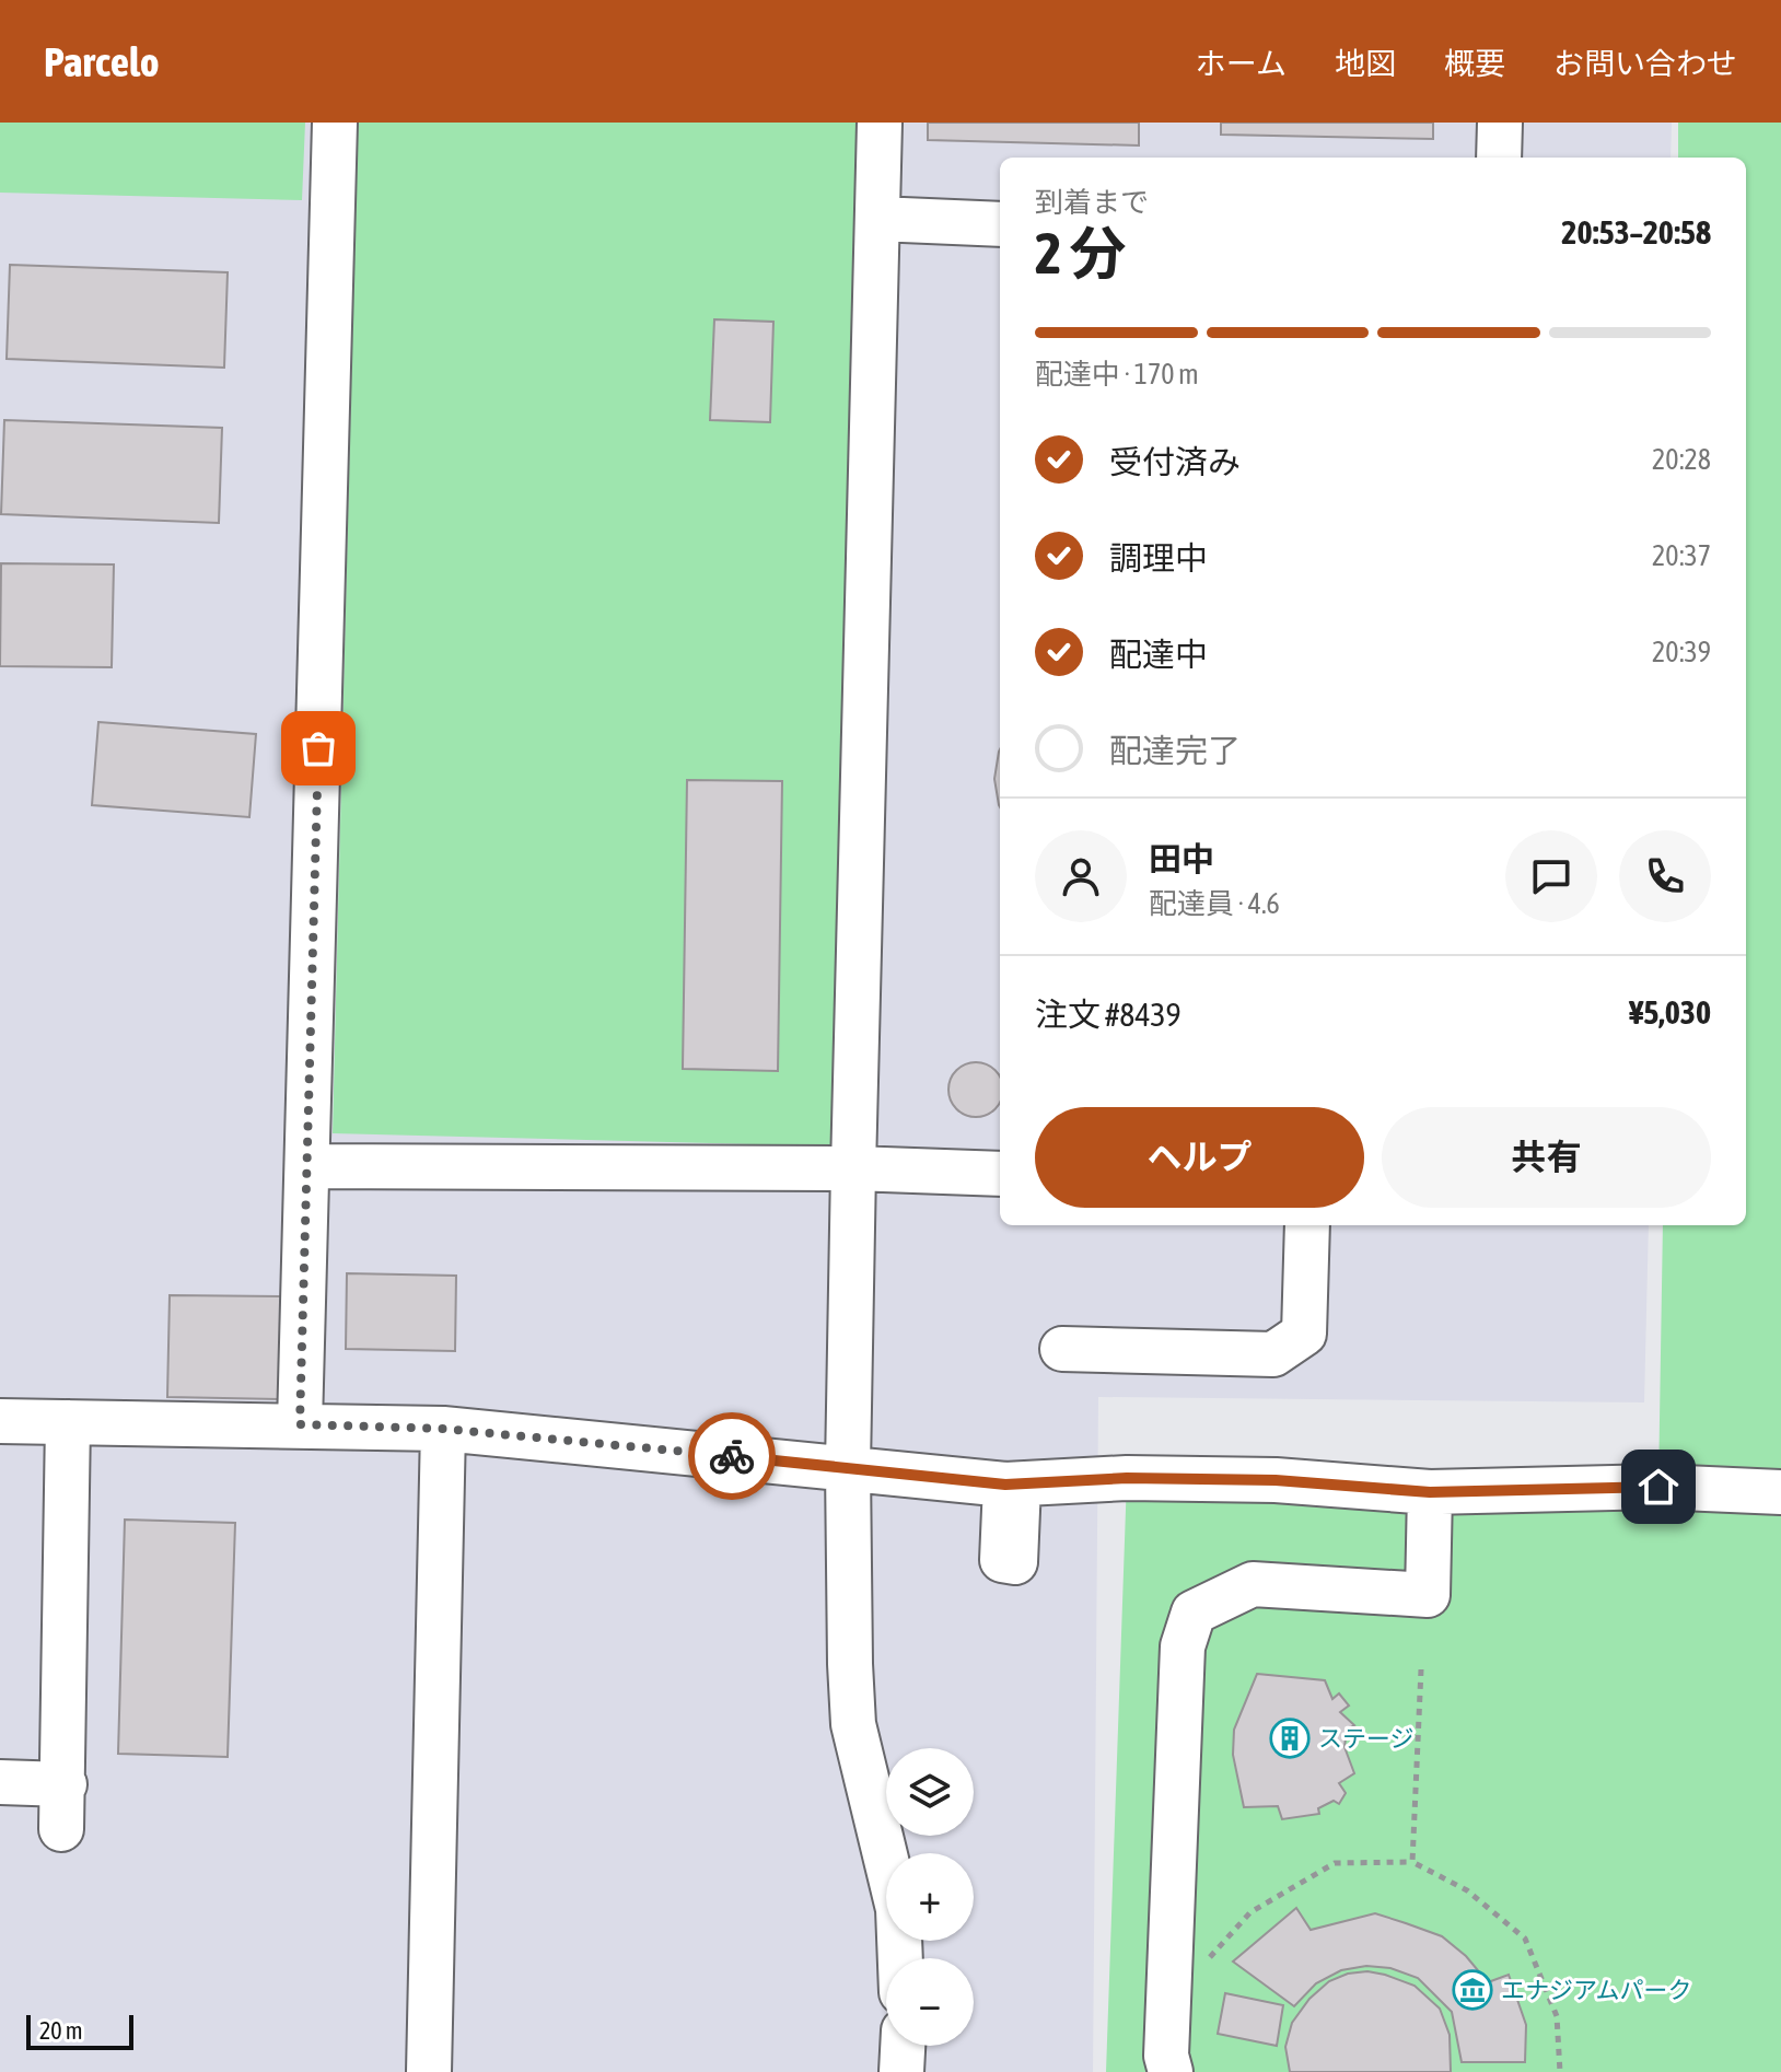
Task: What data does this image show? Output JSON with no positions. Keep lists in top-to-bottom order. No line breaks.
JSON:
{"places":{"building":["ステージ"],"museum":["エナジアムパーク"]},"scale_bar":"20 m","page":{"header":"Parcelo","nav":["ホーム","地図","概要","お問い合わせ"],"heading":["2 分","到着まで","20:53–20:58"],"panel":["田中","配達員 · 4.6","注文 #8439","¥5,030"],"bar":"配達中 · 170 m","list":[["受付済み","20:28"],["調理中","20:37"],["配達中","20:39"],"配達完了"],"buttons":["ヘルプ","共有"],"map_buttons":["+","−"],"scale":"20 m"}}
